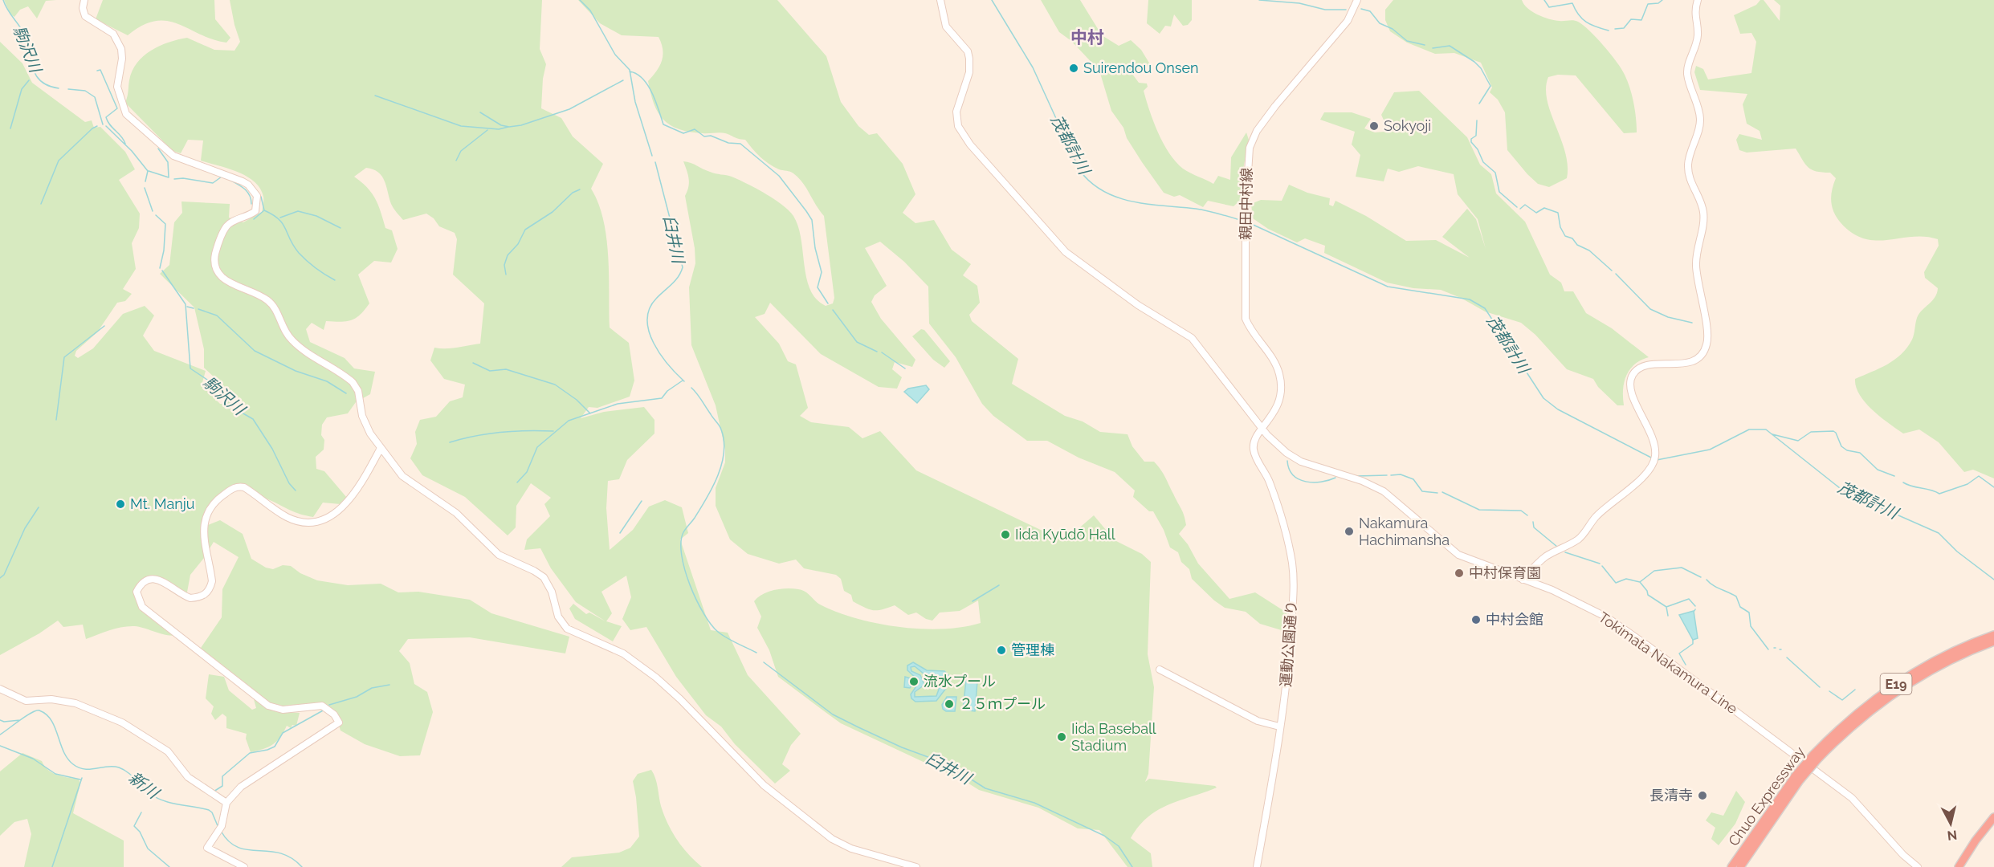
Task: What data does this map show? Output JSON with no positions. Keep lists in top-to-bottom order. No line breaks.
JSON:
{"streets":{"highway":["E19","Chuo Expressway"],"street":["親田中村線","運動公園通り","Tokimata Nakamura Line"]},"crossings":[["親田中村線","運動公園通り"],["親田中村線","Tokimata Nakamura Line"],["運動公園通り","Tokimata Nakamura Line"]],"districts":["中村"],"water":["駒沢川","茂都計川","臼井川","新川"],"places":["Suirendou Onsen","Sokyoji","Mt. Manju","Nakamura Hachimansha","Iida Kyūdō Hall","中村保育園","中村会館","管理棟","流水プール","２５ｍプール","Iida Baseball Stadium","長清寺"],"north":"bottom"}
